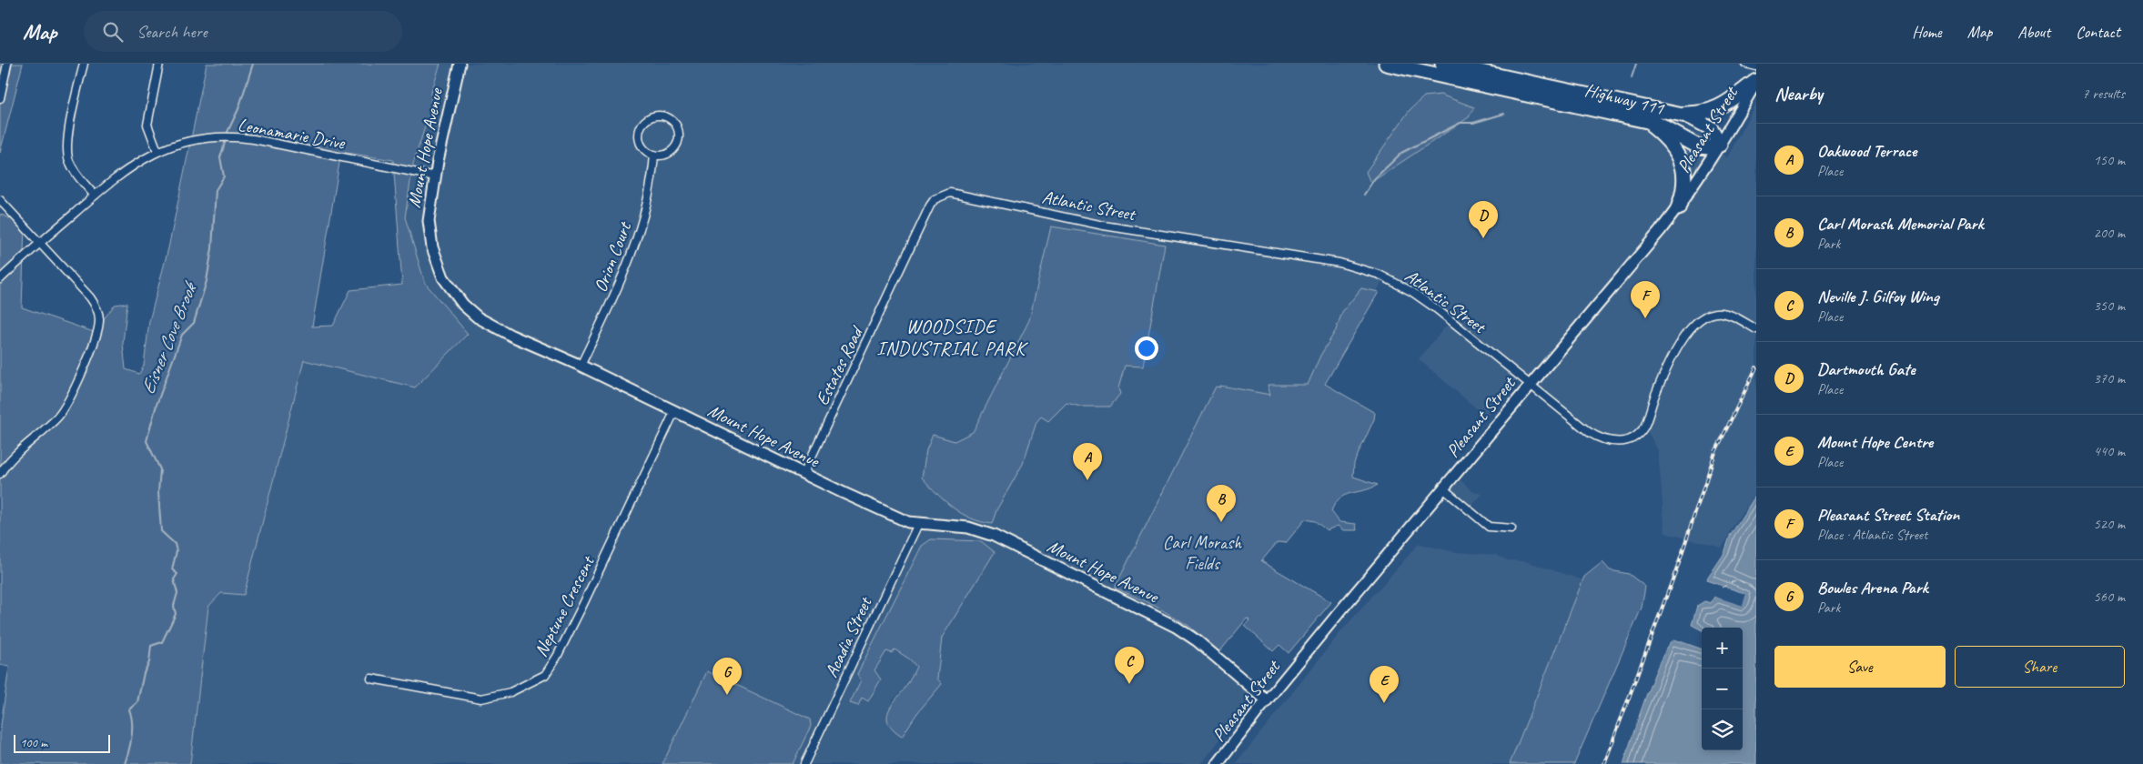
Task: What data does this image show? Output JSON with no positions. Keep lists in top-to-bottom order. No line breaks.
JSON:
{"streets":{"highway":["Highway 111"],"street":["Pleasant Street","Leonamarie Drive","Mount Hope Avenue","Atlantic Street","Orion Court","Estates Road","Neptune Crescent","Acadia Street"]},"crossings":[["Highway 111","Pleasant Street"],["Pleasant Street","Mount Hope Avenue"],["Pleasant Street","Atlantic Street"],["Leonamarie Drive","Mount Hope Avenue"],["Mount Hope Avenue","Orion Court"],["Mount Hope Avenue","Estates Road"],["Mount Hope Avenue","Neptune Crescent"],["Mount Hope Avenue","Acadia Street"],["Atlantic Street","Estates Road"]],"districts":["WOODSIDE INDUSTRIAL PARK"],"water":["Eisner Cove Brook"],"parks":["Carl Morash Fields"],"scale_bar":"100 m","page":{"header":"Map","search":"Search here","nav":["Home","Map","About","Contact"],"heading":["Nearby","7 results"],"list":[{"mark":"A","name":"Oakwood Terrace","note":"Place","value":"150 m"},{"mark":"B","name":"Carl Morash Memorial Park","note":"Park","value":"200 m"},{"mark":"C","name":"Neville J. Gilfoy Wing","note":"Place","value":"350 m"},{"mark":"D","name":"Dartmouth Gate","note":"Place","value":"370 m"},{"mark":"E","name":"Mount Hope Centre","note":"Place","value":"440 m"},{"mark":"F","name":"Pleasant Street Station","note":"Place · Atlantic Street","value":"520 m"},{"mark":"G","name":"Bowles Arena Park","note":"Park","value":"560 m"}],"pins":["D","F","A","B","C","G","E"],"map_buttons":["+","−"],"buttons":["Save","Share"],"scale":"100 m"}}
